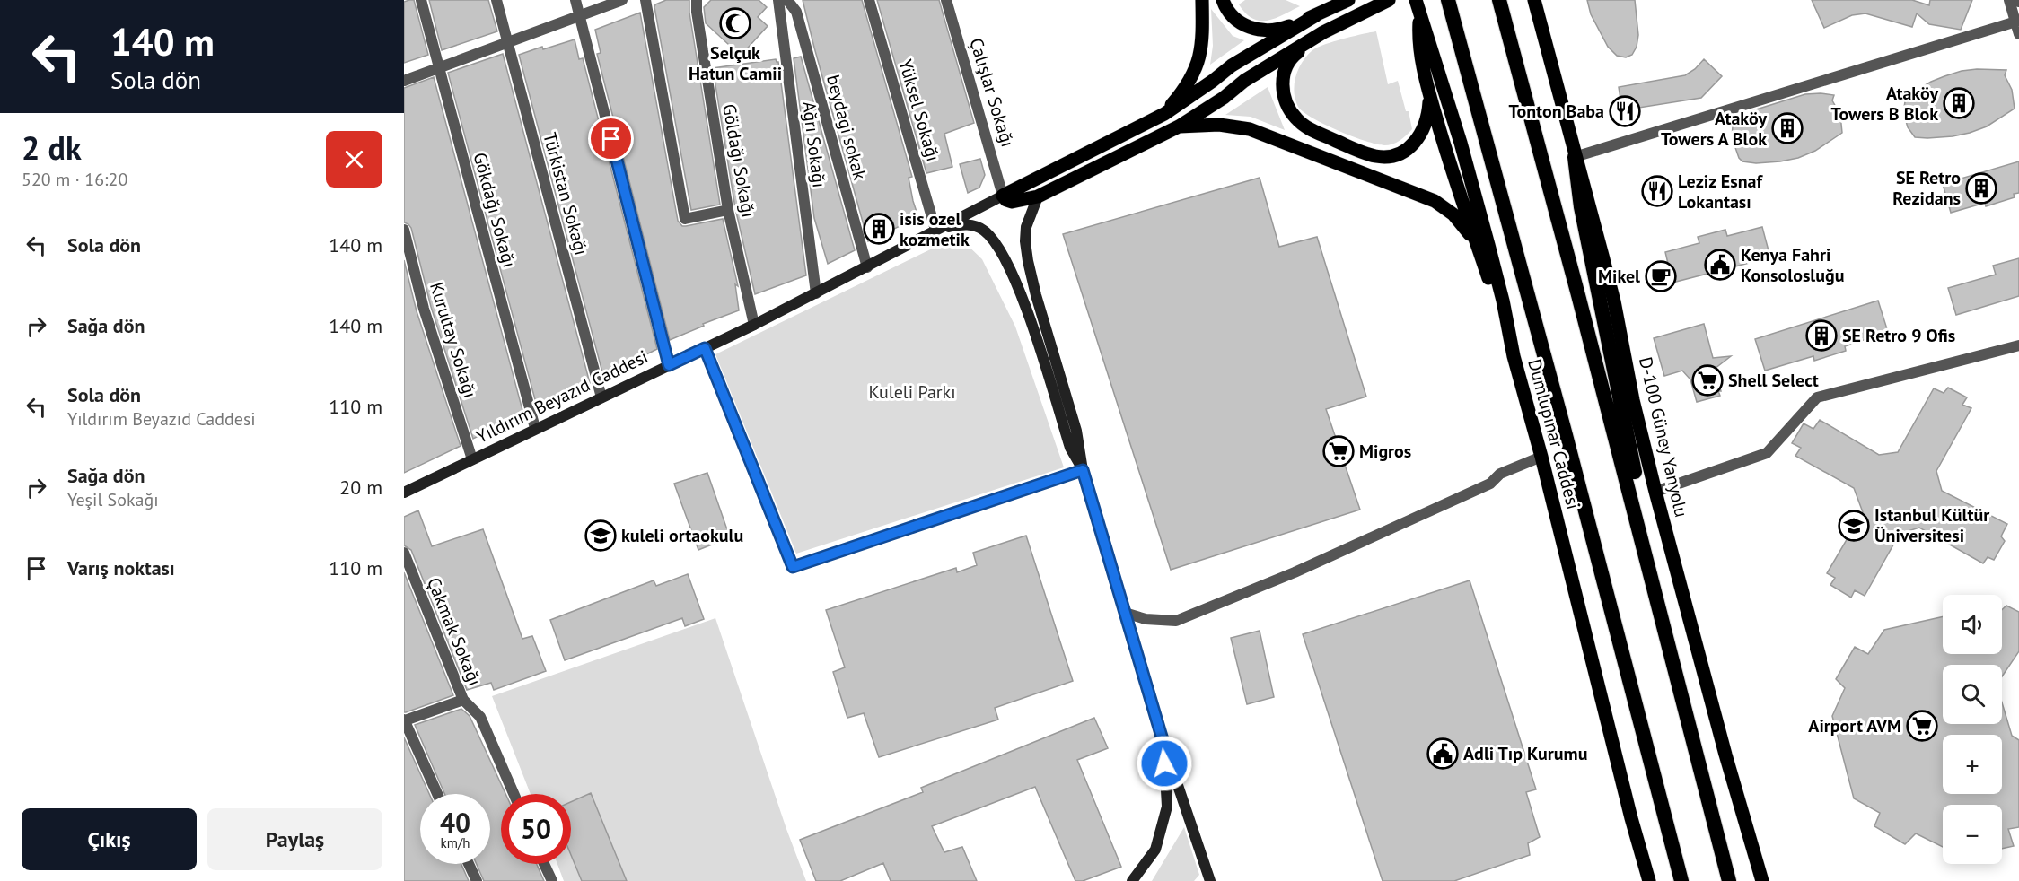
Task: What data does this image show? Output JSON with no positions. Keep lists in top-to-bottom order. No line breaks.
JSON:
{"streets":{"main road":["Yıldırım Beyazıd Caddesi","Dumlupınar Caddesi","D-100 Güney Yanyolu"],"street":["Çalışlar Sokağı","Yüksel Sokağı","beydagi sokak","Ağrı Sokağı","Göldağı Sokağı","Türkistan Sokağı","Gökdağı Sokağı","Kurultay Sokağı","Çakmak Sokağı"]},"crossings":[["Çalışlar Sokağı","Yıldırım Beyazıd Caddesi"],["Yüksel Sokağı","Yıldırım Beyazıd Caddesi"],["beydagi sokak","Yıldırım Beyazıd Caddesi"],["Ağrı Sokağı","Yıldırım Beyazıd Caddesi"],["Göldağı Sokağı","Yıldırım Beyazıd Caddesi"],["Türkistan Sokağı","Yıldırım Beyazıd Caddesi"],["Gökdağı Sokağı","Yıldırım Beyazıd Caddesi"],["Kurultay Sokağı","Yıldırım Beyazıd Caddesi"]],"parks":["Kuleli Parkı"],"places":{"mosque":["Selçuk Hatun Camii"],"building":["Ataköy Towers B Blok","Ataköy Towers A Blok","SE Retro Rezidans","isis ozel kozmetik","SE Retro 9 Ofis"],"restaurant":["Tonton Baba","Leziz Esnaf Lokantası"],"public building":["Kenya Fahri Konsolosluğu","Adli Tıp Kurumu"],"cafe":["Mikel"],"supermarket":["Shell Select","Migros","Airport AVM"],"school or university":["Istanbul Kültür Üniversitesi","kuleli ortaokulu"]},"page":{"turn":["140 m","Sola dön"],"heading":["2 dk","520 m · 16:20"],"list":[{"name":"Sola dön","value":"140 m"},{"name":"Sağa dön","value":"140 m"},{"name":"Sola dön","note":"Yıldırım Beyazıd Caddesi","value":"110 m"},{"name":"Sağa dön","note":"Yeşil Sokağı","value":"20 m"},{"name":"Varış noktası","value":"110 m"}],"map_buttons":["+","−"],"speed":"40 km/h","limit":"50","buttons":["Çıkış","Paylaş"]}}
